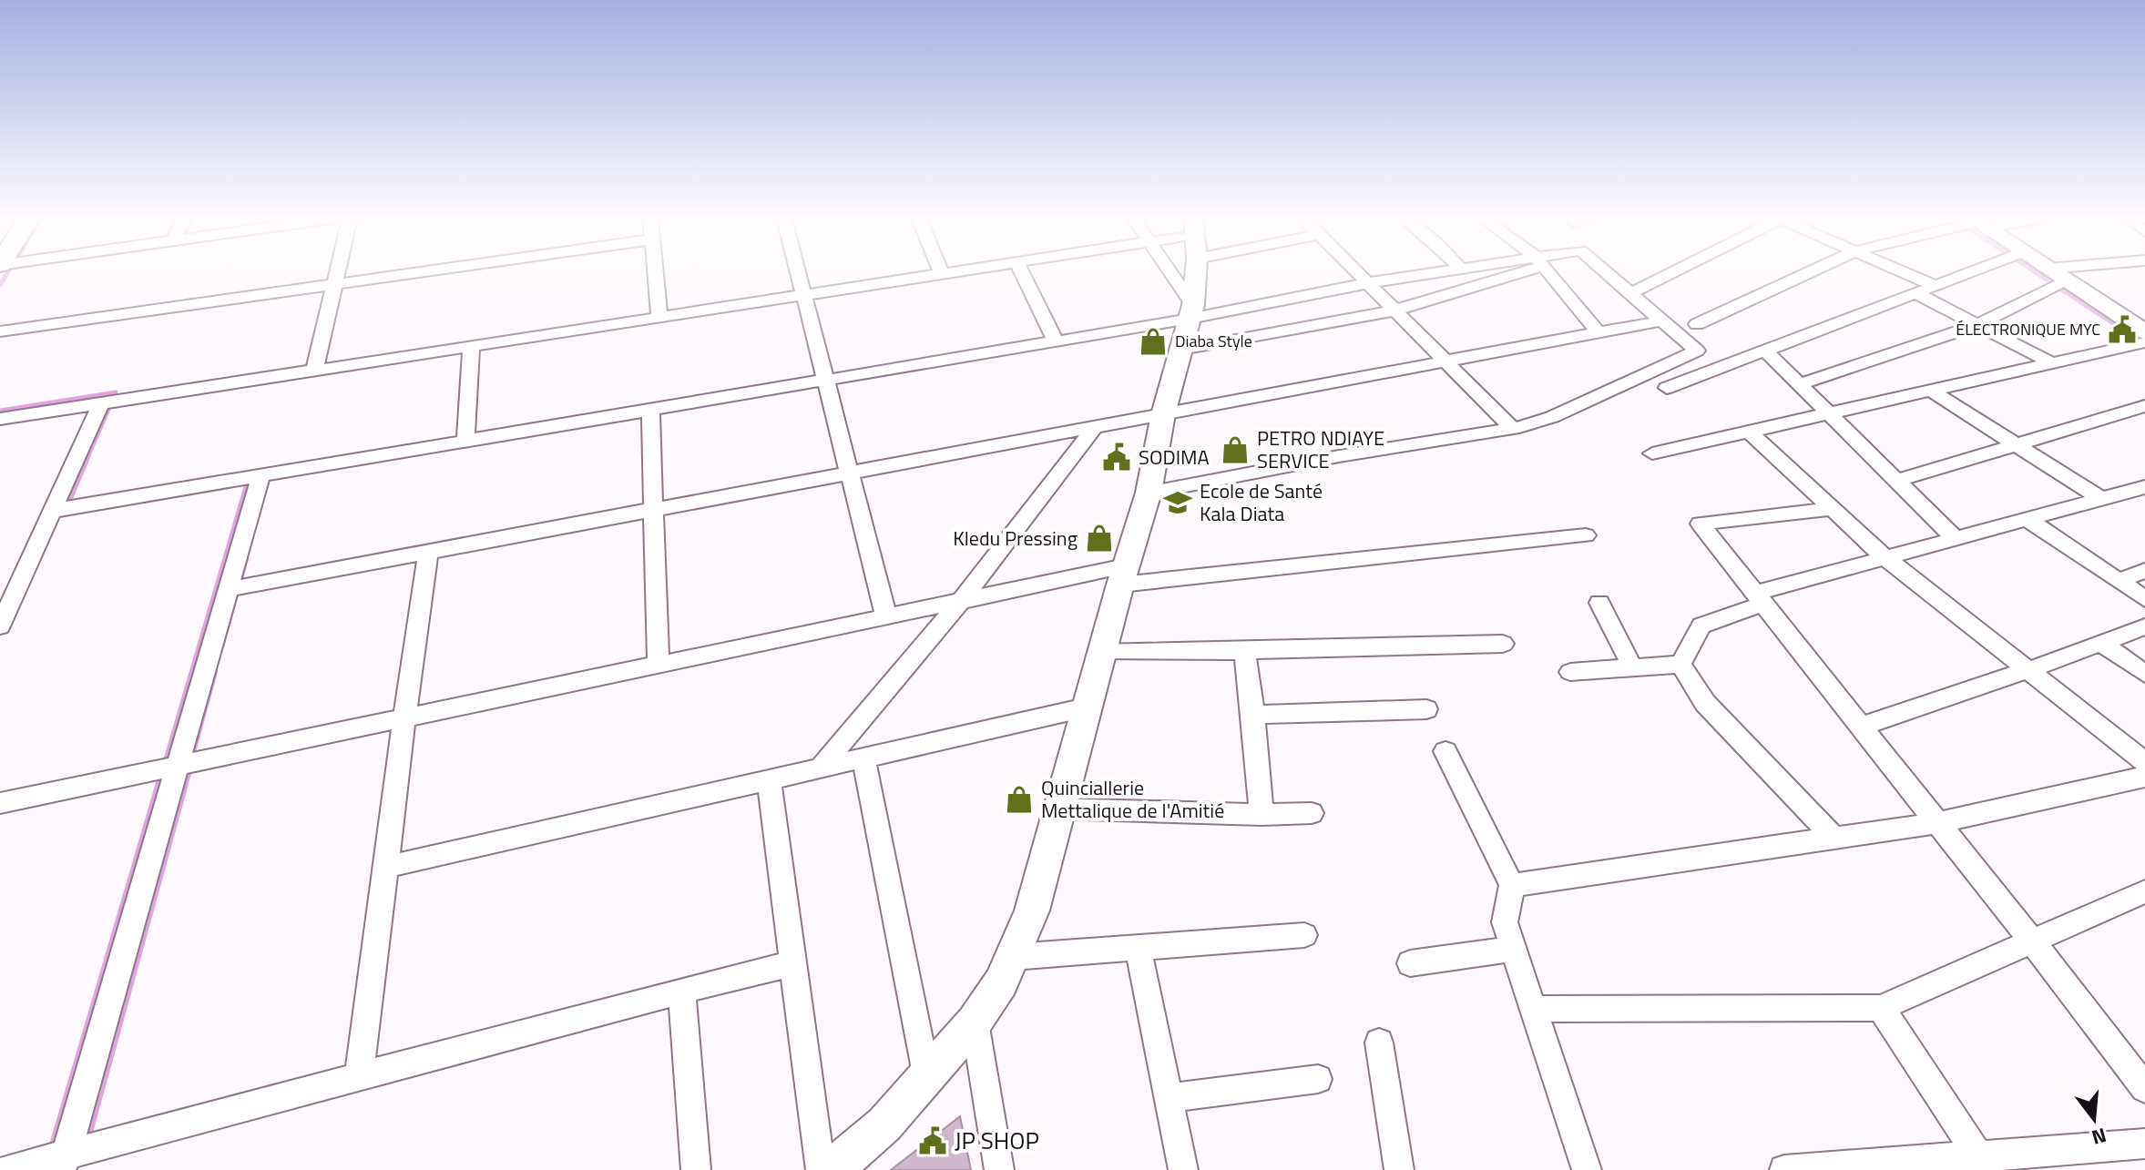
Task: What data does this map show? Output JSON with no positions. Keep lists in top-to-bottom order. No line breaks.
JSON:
{"places":{"public building":["ÉLECTRONIQUE MYC","SODIMA","JP SHOP"],"shop":["Diaba Style","PETRO NDIAYE SERVICE","Kledu Pressing","Quinciallerie Mettalique de l'Amitié"],"school or university":["Ecole de Santé Kala Diata"]},"north":"bottom"}
